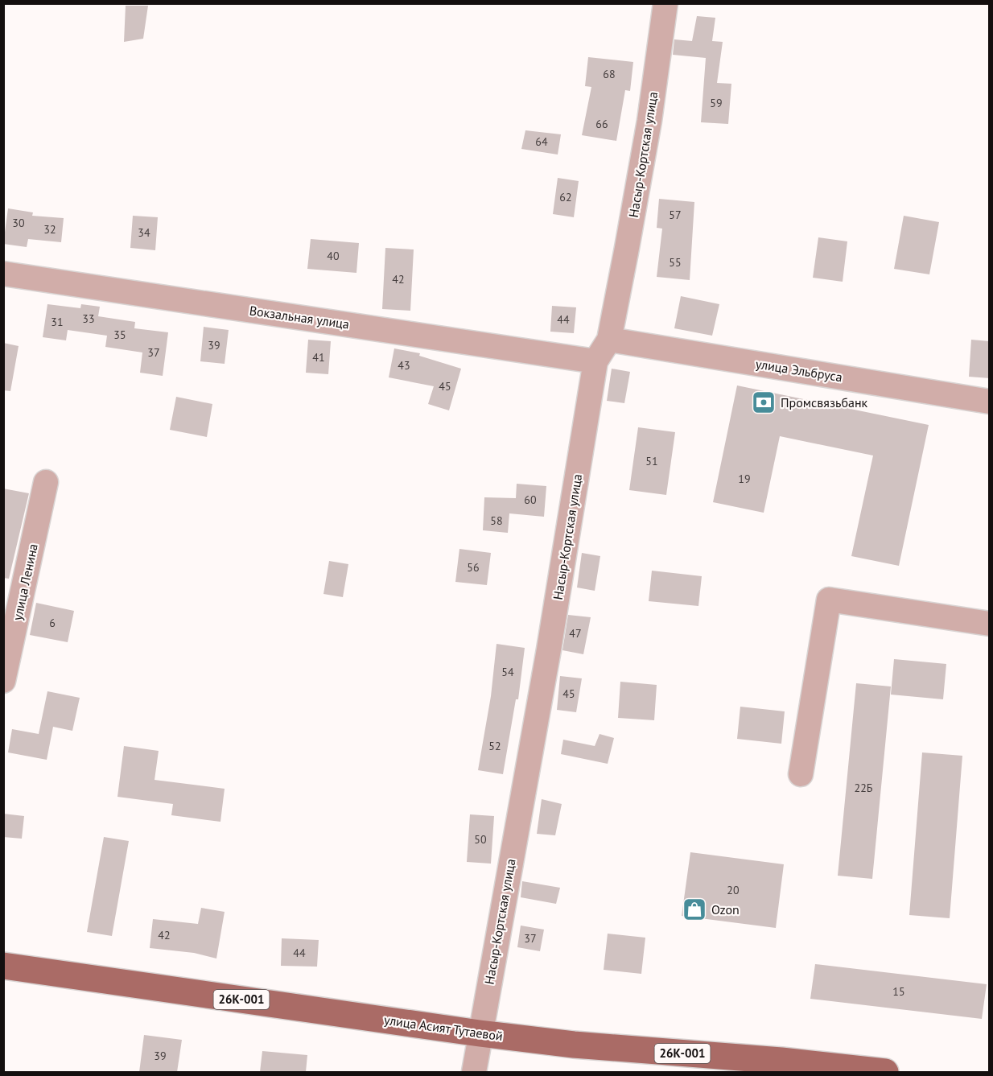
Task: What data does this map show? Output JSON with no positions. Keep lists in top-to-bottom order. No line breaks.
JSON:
{"streets":{"main road":["26К-001","улица Асият Тутаевой"],"street":["Насыр-Кортская улица","Вокзальная улица","улица Эльбруса","улица Ленина"]},"crossings":[["Насыр-Кортская улица","Вокзальная улица"],["Насыр-Кортская улица","улица Эльбруса"],["Насыр-Кортская улица","улица Асият Тутаевой"]],"places":{"bank":["Промсвязьбанк"],"shop":["Ozon"]},"house_numbers":["68","59","66","64","62","57","30","32","34","40","55","42","33","44","31","35","39","37","41","43","45","51","19","60","58","56","6","47","54","45","52","22Б","50","20","42","37","44","15","39"]}
